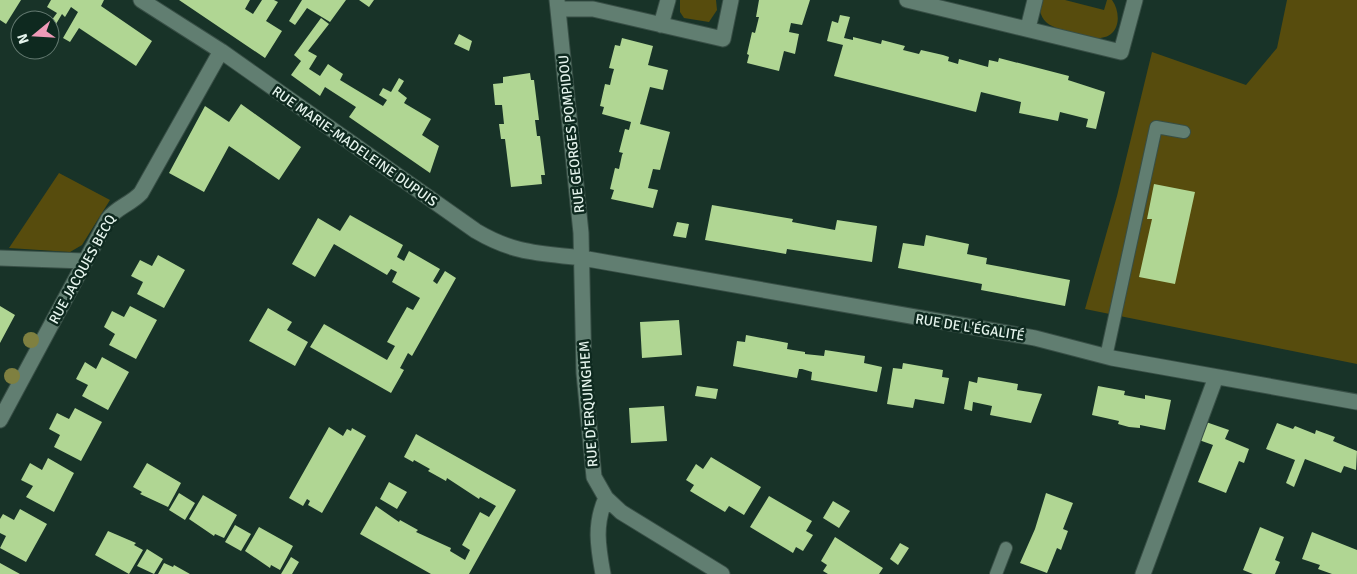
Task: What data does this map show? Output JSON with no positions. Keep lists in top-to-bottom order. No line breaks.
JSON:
{"streets":{"street":["RUE GEORGES POMPIDOU","RUE MARIE-MADELEINE DUPUIS","RUE JACQUES BECQ","RUE DE L'ÉGALITÉ","RUE D'ERQUINGHEM"]},"crossings":[["RUE GEORGES POMPIDOU","RUE MARIE-MADELEINE DUPUIS"],["RUE GEORGES POMPIDOU","RUE DE L'ÉGALITÉ"],["RUE GEORGES POMPIDOU","RUE D'ERQUINGHEM"],["RUE MARIE-MADELEINE DUPUIS","RUE JACQUES BECQ"],["RUE MARIE-MADELEINE DUPUIS","RUE DE L'ÉGALITÉ"],["RUE MARIE-MADELEINE DUPUIS","RUE D'ERQUINGHEM"],["RUE DE L'ÉGALITÉ","RUE D'ERQUINGHEM"]],"north":"left"}
